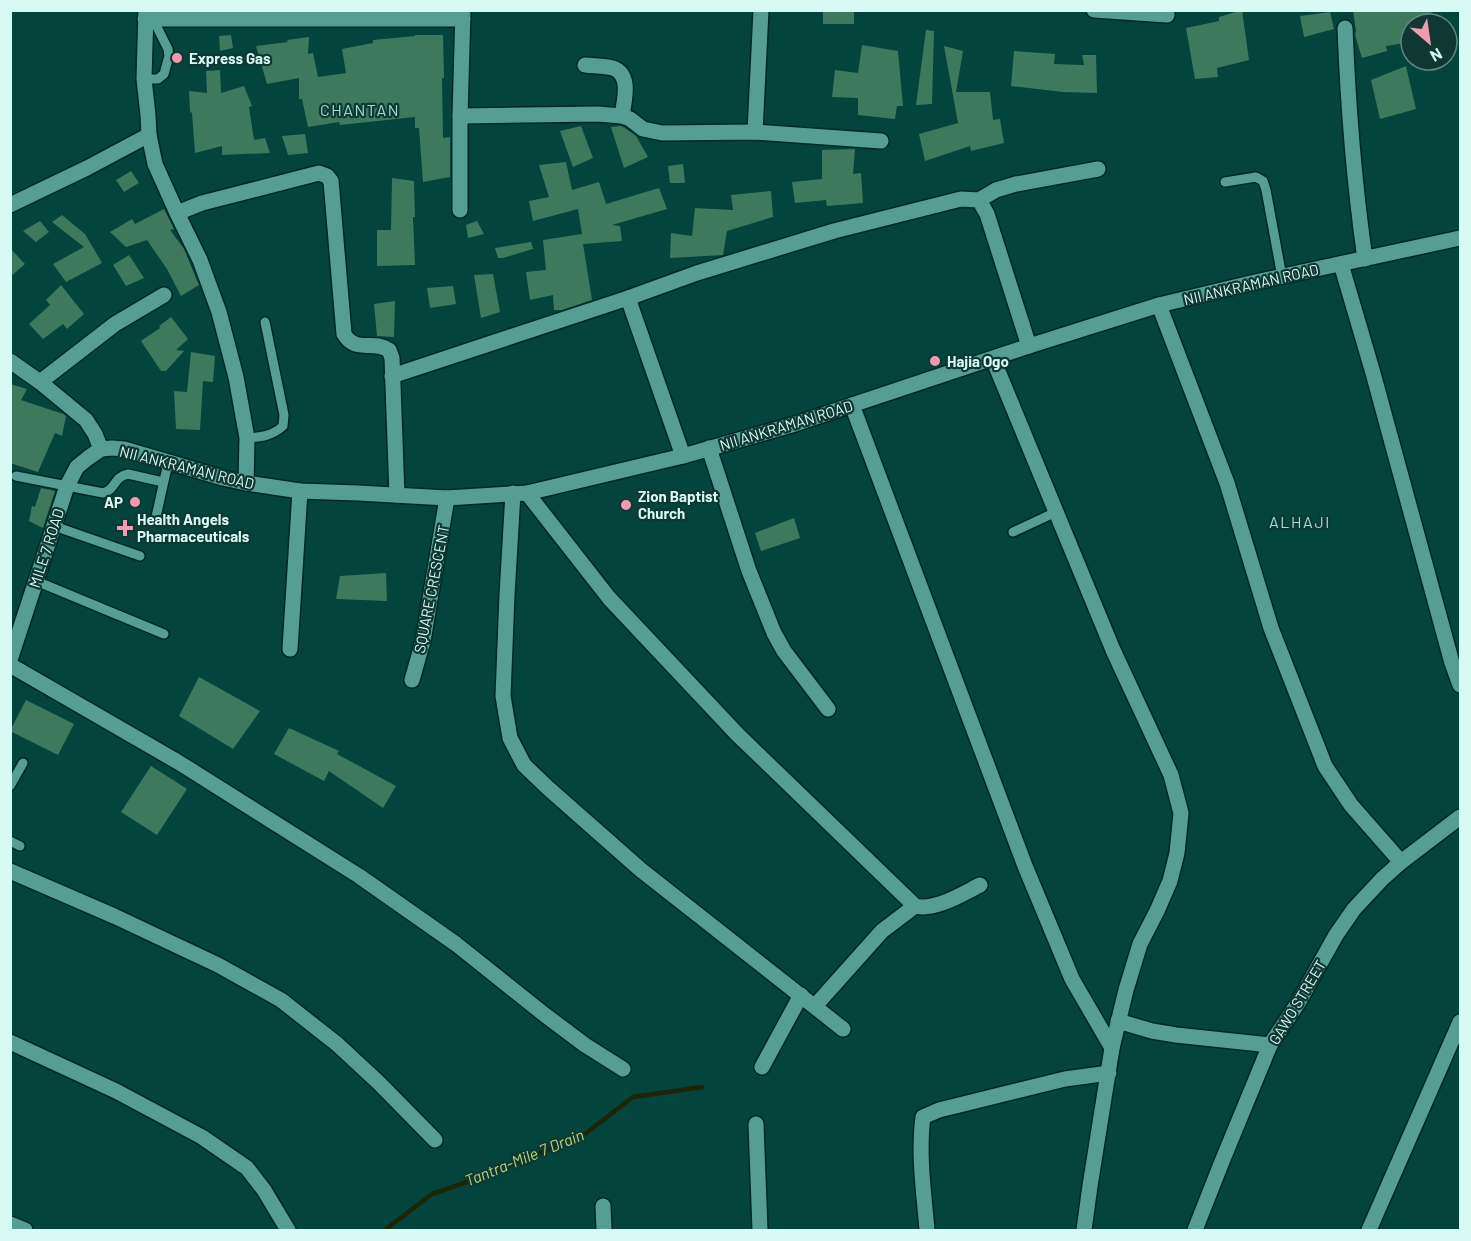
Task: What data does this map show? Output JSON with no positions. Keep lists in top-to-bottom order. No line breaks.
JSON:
{"streets":{"street":["NII ANKRAMAN ROAD","MILE 7 ROAD","SQUARE CRESCENT","GAWO STREET"]},"crossings":[["NII ANKRAMAN ROAD","MILE 7 ROAD"],["NII ANKRAMAN ROAD","SQUARE CRESCENT"]],"districts":["CHANTAN","ALHAJI"],"water":["Tantra-Mile 7 Drain"],"places":{"other":["Express Gas","Hajia Ogo","AP","Zion Baptist Church"],"health":["Health Angels Pharmaceuticals"]},"north":"bottom right"}
